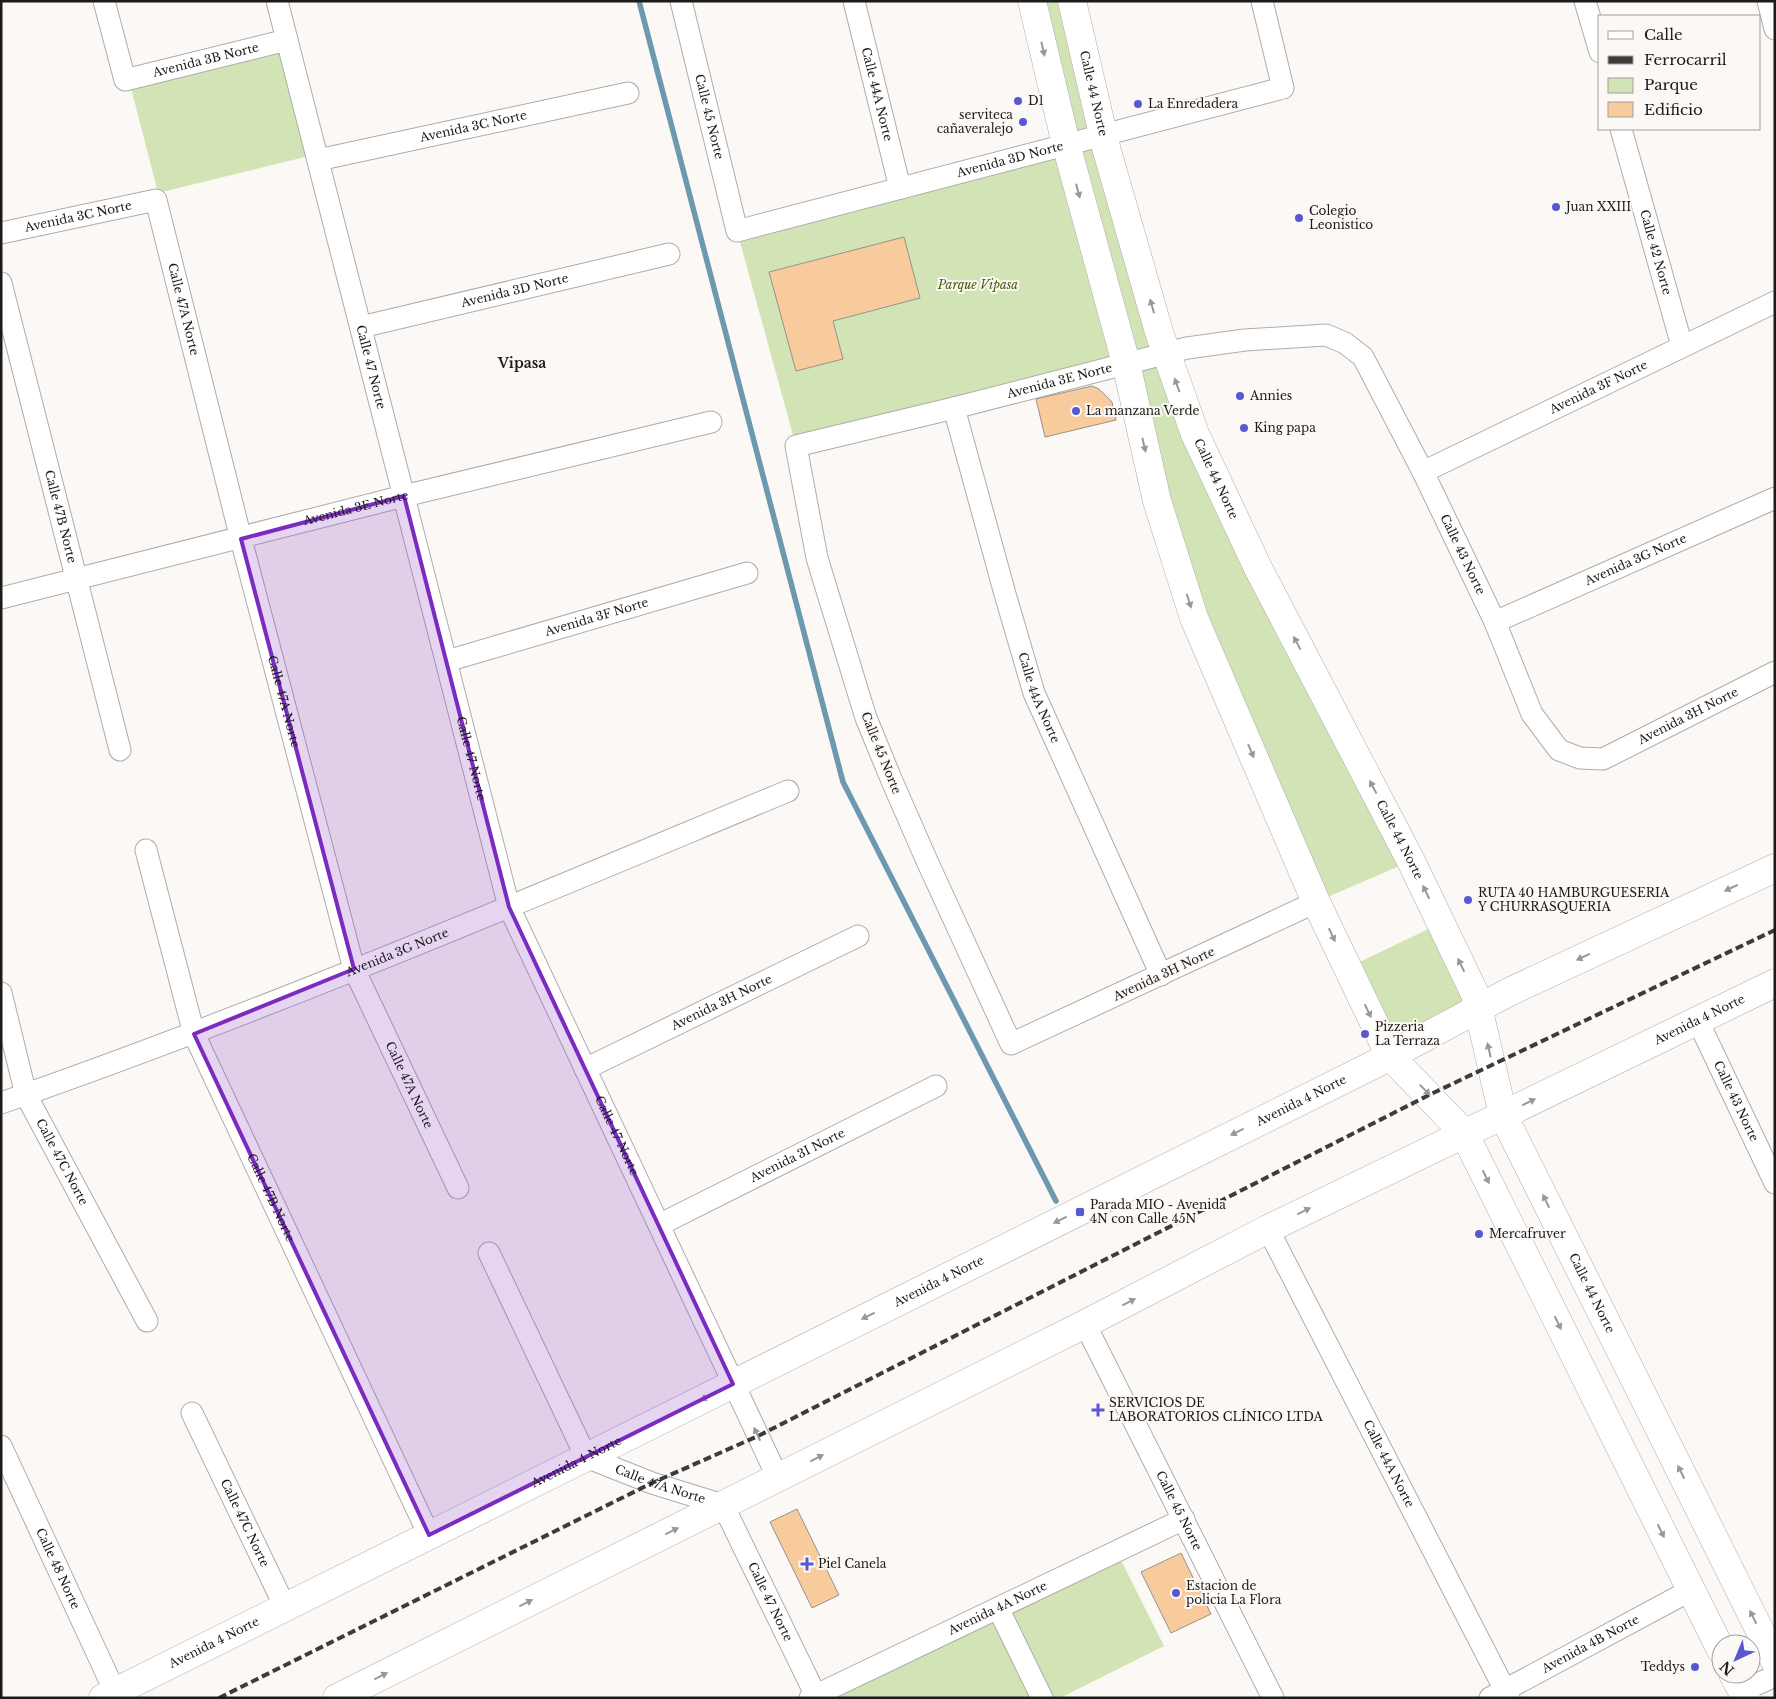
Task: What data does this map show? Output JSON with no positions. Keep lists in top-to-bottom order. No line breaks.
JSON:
{"streets":{"main road":["Calle 44 Norte","Avenida 4 Norte"],"street":["Avenida 3B Norte","Calle 44A Norte","Calle 45 Norte","Avenida 3C Norte","Avenida 3D Norte","Calle 42 Norte","Calle 47A Norte","Calle 47 Norte","Avenida 3E Norte","Avenida 3F Norte","Calle 47B Norte","Calle 43 Norte","Avenida 3G Norte","Avenida 3H Norte","Avenida 3I Norte","Calle 47C Norte","Calle 48 Norte","Avenida 4A Norte","Avenida 4B Norte"]},"crossings":[["Avenida 3B Norte","Calle 47 Norte"],["Calle 44 Norte","Avenida 3D Norte"],["Calle 44 Norte","Avenida 3E Norte"],["Calle 44 Norte","Avenida 4 Norte"],["Calle 44A Norte","Avenida 3D Norte"],["Calle 44A Norte","Avenida 3E Norte"],["Calle 44A Norte","Avenida 3H Norte"],["Calle 44A Norte","Avenida 4 Norte"],["Calle 44A Norte","Avenida 4B Norte"],["Calle 45 Norte","Avenida 3D Norte"],["Calle 45 Norte","Avenida 3E Norte"],["Calle 45 Norte","Avenida 3H Norte"],["Calle 45 Norte","Avenida 4 Norte"],["Calle 45 Norte","Avenida 4A Norte"],["Avenida 3C Norte","Calle 47A Norte"],["Avenida 3C Norte","Calle 47 Norte"],["Avenida 3D Norte","Calle 47 Norte"],["Calle 42 Norte","Avenida 3F Norte"],["Calle 47A Norte","Calle 47 Norte"],["Calle 47A Norte","Avenida 3E Norte"],["Calle 47A Norte","Avenida 3G Norte"],["Calle 47A Norte","Avenida 4 Norte"],["Calle 47 Norte","Avenida 3E Norte"],["Calle 47 Norte","Avenida 3F Norte"],["Calle 47 Norte","Avenida 3G Norte"],["Calle 47 Norte","Avenida 3H Norte"],["Calle 47 Norte","Avenida 4 Norte"],["Calle 47 Norte","Avenida 3I Norte"],["Calle 47 Norte","Avenida 4A Norte"],["Avenida 3E Norte","Calle 47B Norte"],["Avenida 3E Norte","Calle 43 Norte"],["Avenida 3F Norte","Calle 43 Norte"],["Calle 47B Norte","Avenida 3G Norte"],["Calle 47B Norte","Avenida 4 Norte"],["Calle 43 Norte","Avenida 3G Norte"],["Calle 43 Norte","Avenida 3H Norte"],["Calle 43 Norte","Avenida 4 Norte"],["Avenida 3G Norte","Calle 47C Norte"],["Avenida 4 Norte","Calle 47C Norte"],["Avenida 4 Norte","Calle 48 Norte"]],"districts":["Vipasa"],"parks":["Parque Vipasa"],"places":{"other":["D1","La Enredadera","serviteca cañaveralejo","Juan XXIII","Colegio Leonistico","Annies","La manzana Verde","King papa","RUTA 40 HAMBURGUESERIA Y CHURRASQUERIA","Pizzeria La Terraza","Mercafruver","Estacion de policia La Flora","Teddys"],"transit":["Parada MIO - Avenida 4N con Calle 45N"],"health":["SERVICIOS DE LABORATORIOS CLÍNICO LTDA","Piel Canela"]},"legend":["Calle","Ferrocarril","Parque","Edificio"],"north":"bottom left"}
